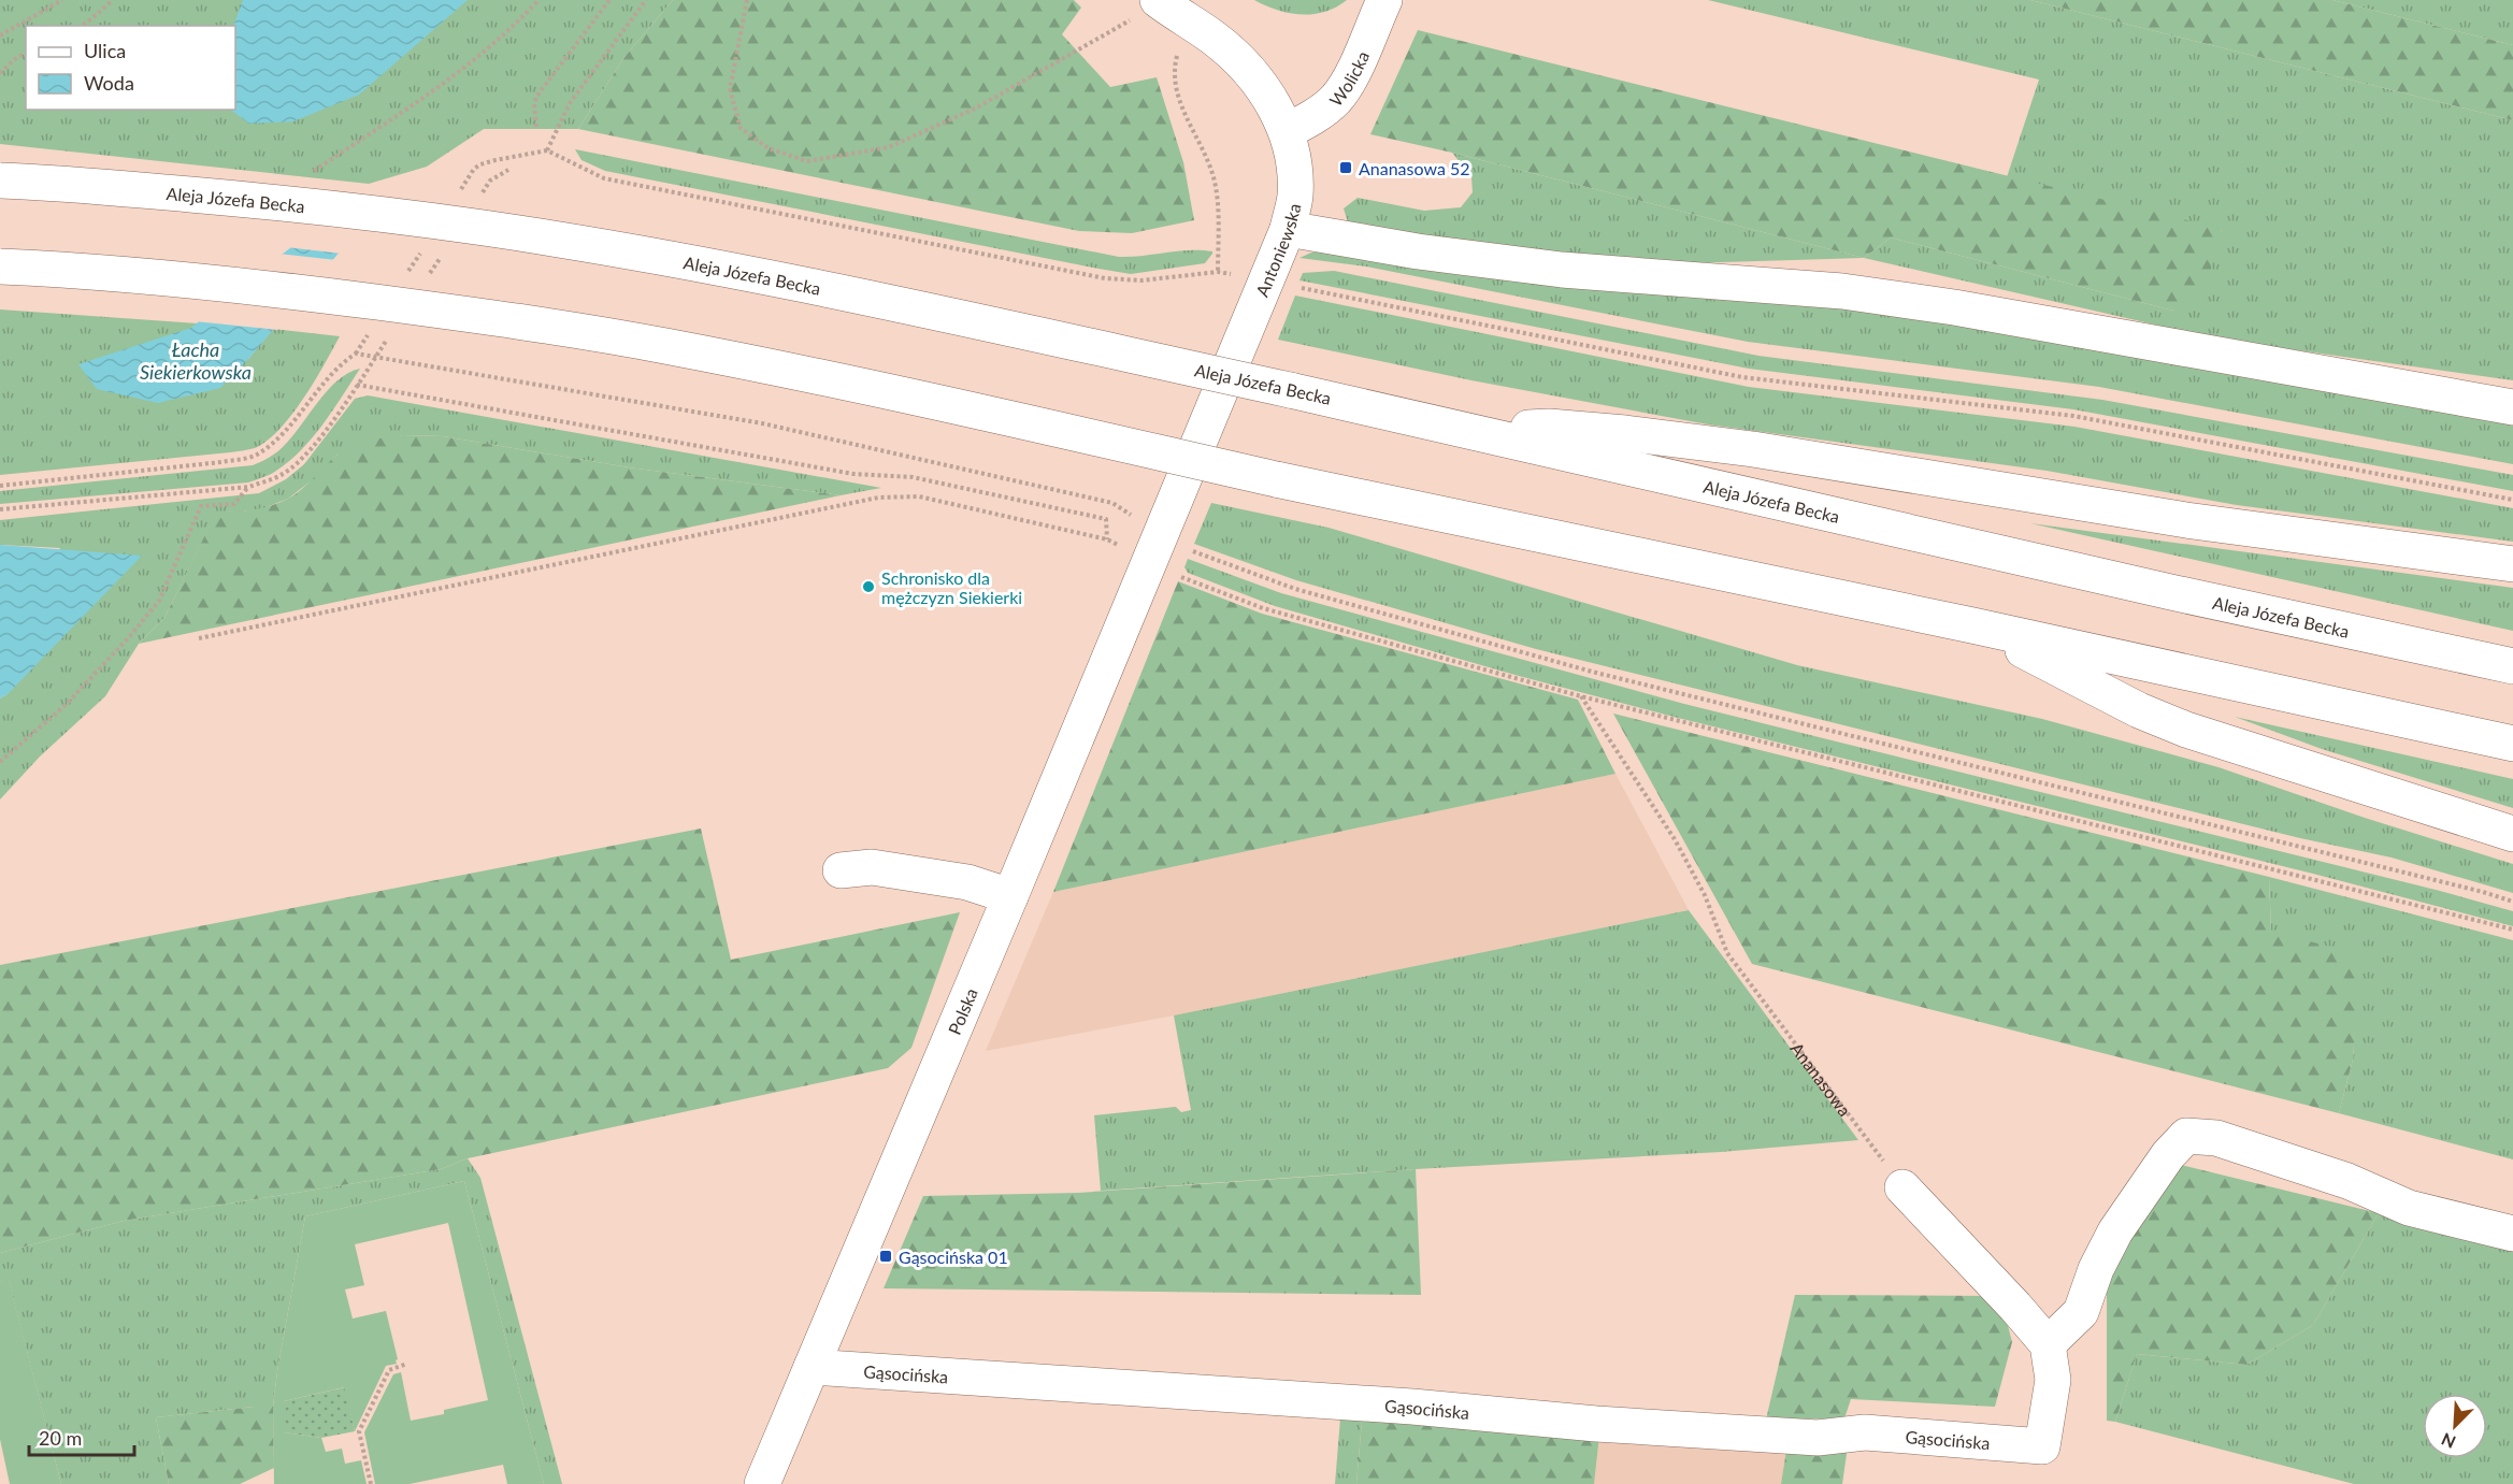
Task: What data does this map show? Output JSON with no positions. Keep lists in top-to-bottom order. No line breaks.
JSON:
{"streets":{"main road":["Wolicka","Aleja Józefa Becka","Antoniewska","Polska","Gąsocińska"],"path":["Ananasowa"]},"crossings":[["Wolicka","Antoniewska"],["Antoniewska","Polska"],["Polska","Gąsocińska"]],"water":["Łacha Siekierkowska"],"places":{"transit":["Ananasowa 52","Gąsocińska 01"],"other":["Schronisko dla mężczyzn Siekierki"]},"legend":["Ulica","Woda"],"scale_bar":"20 m","north":"bottom left"}
